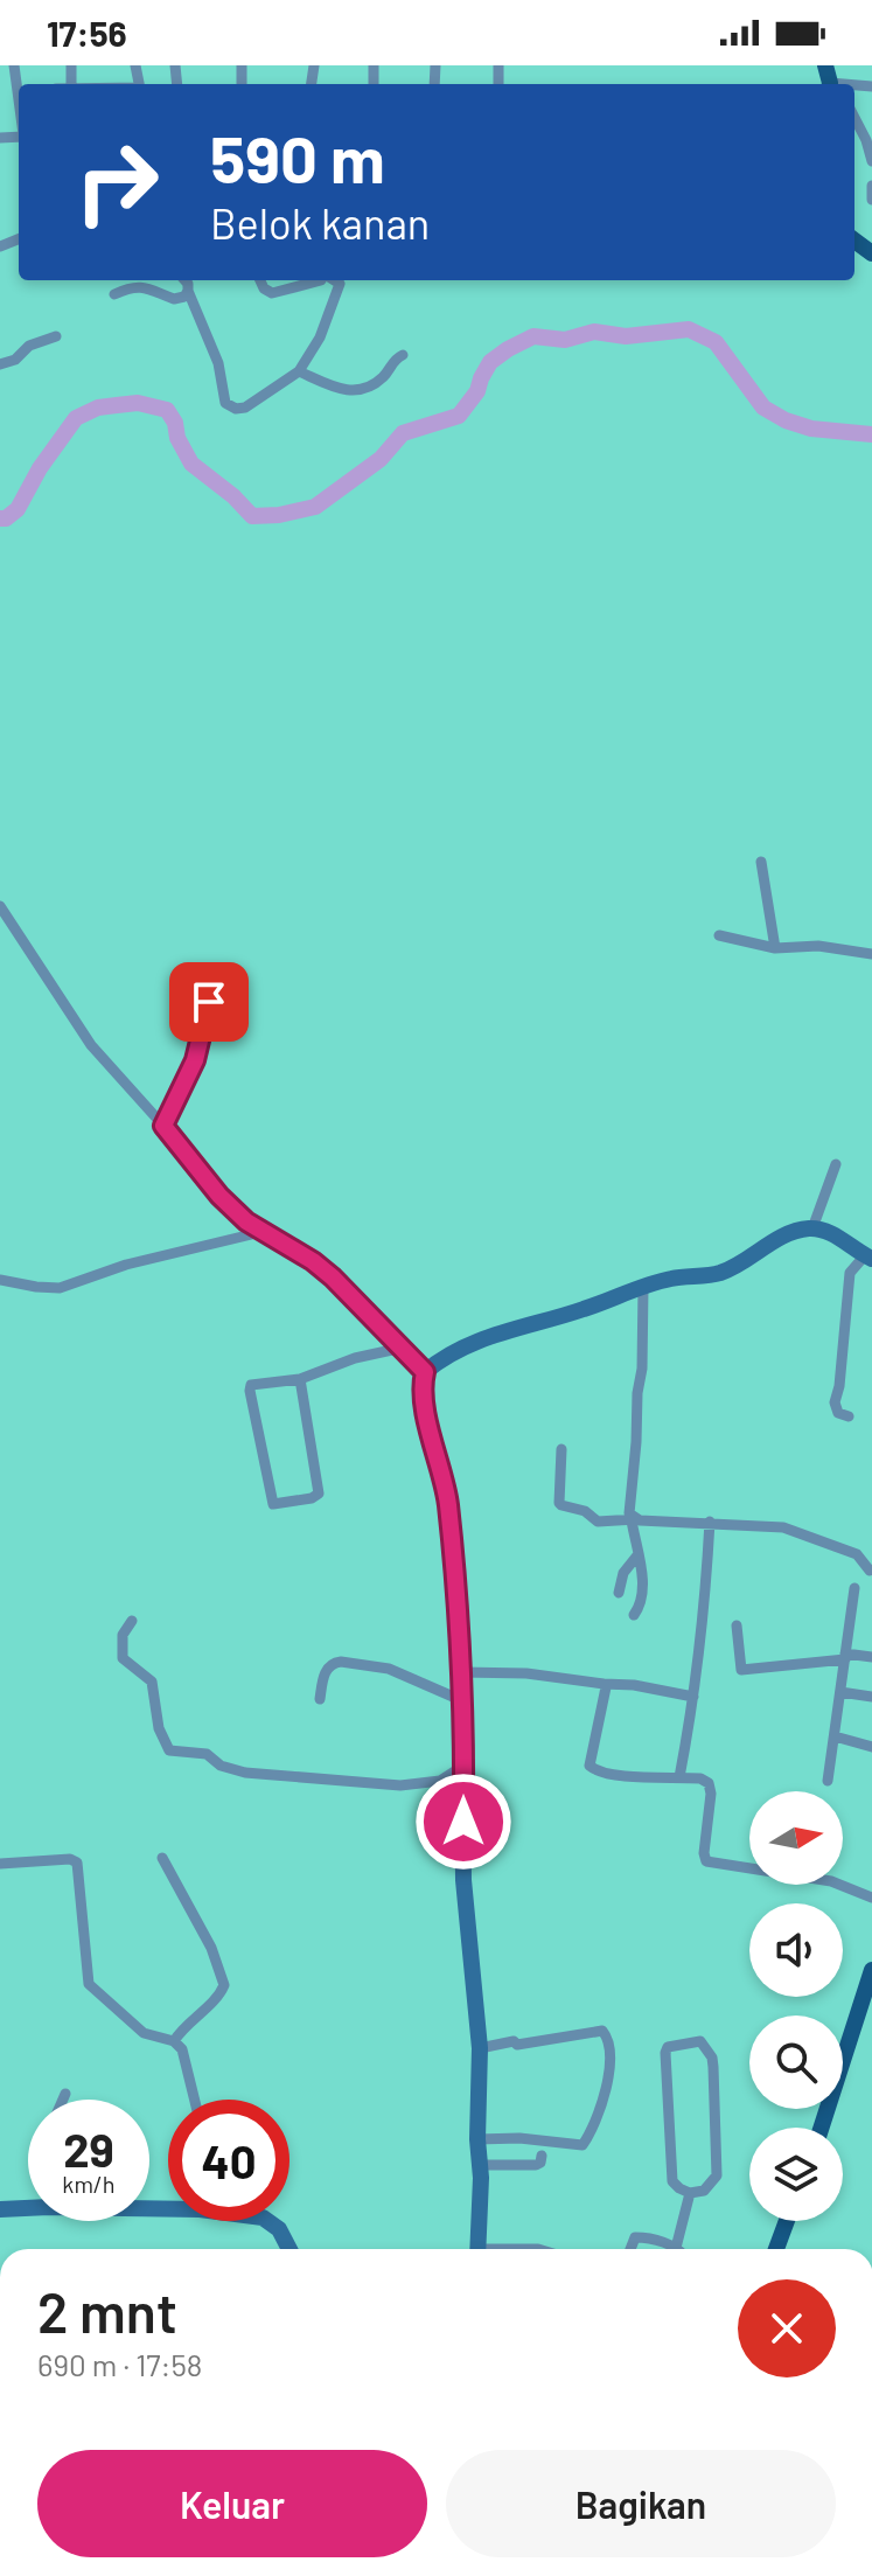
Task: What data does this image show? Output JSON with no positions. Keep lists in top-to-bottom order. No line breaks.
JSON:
{"north":"right","page":{"status":"17:56","turn":["590 m","Belok kanan"],"speed":"29 km/h","limit":"40","heading":["2 mnt","690 m · 17:58"],"buttons":["Keluar","Bagikan"]}}
